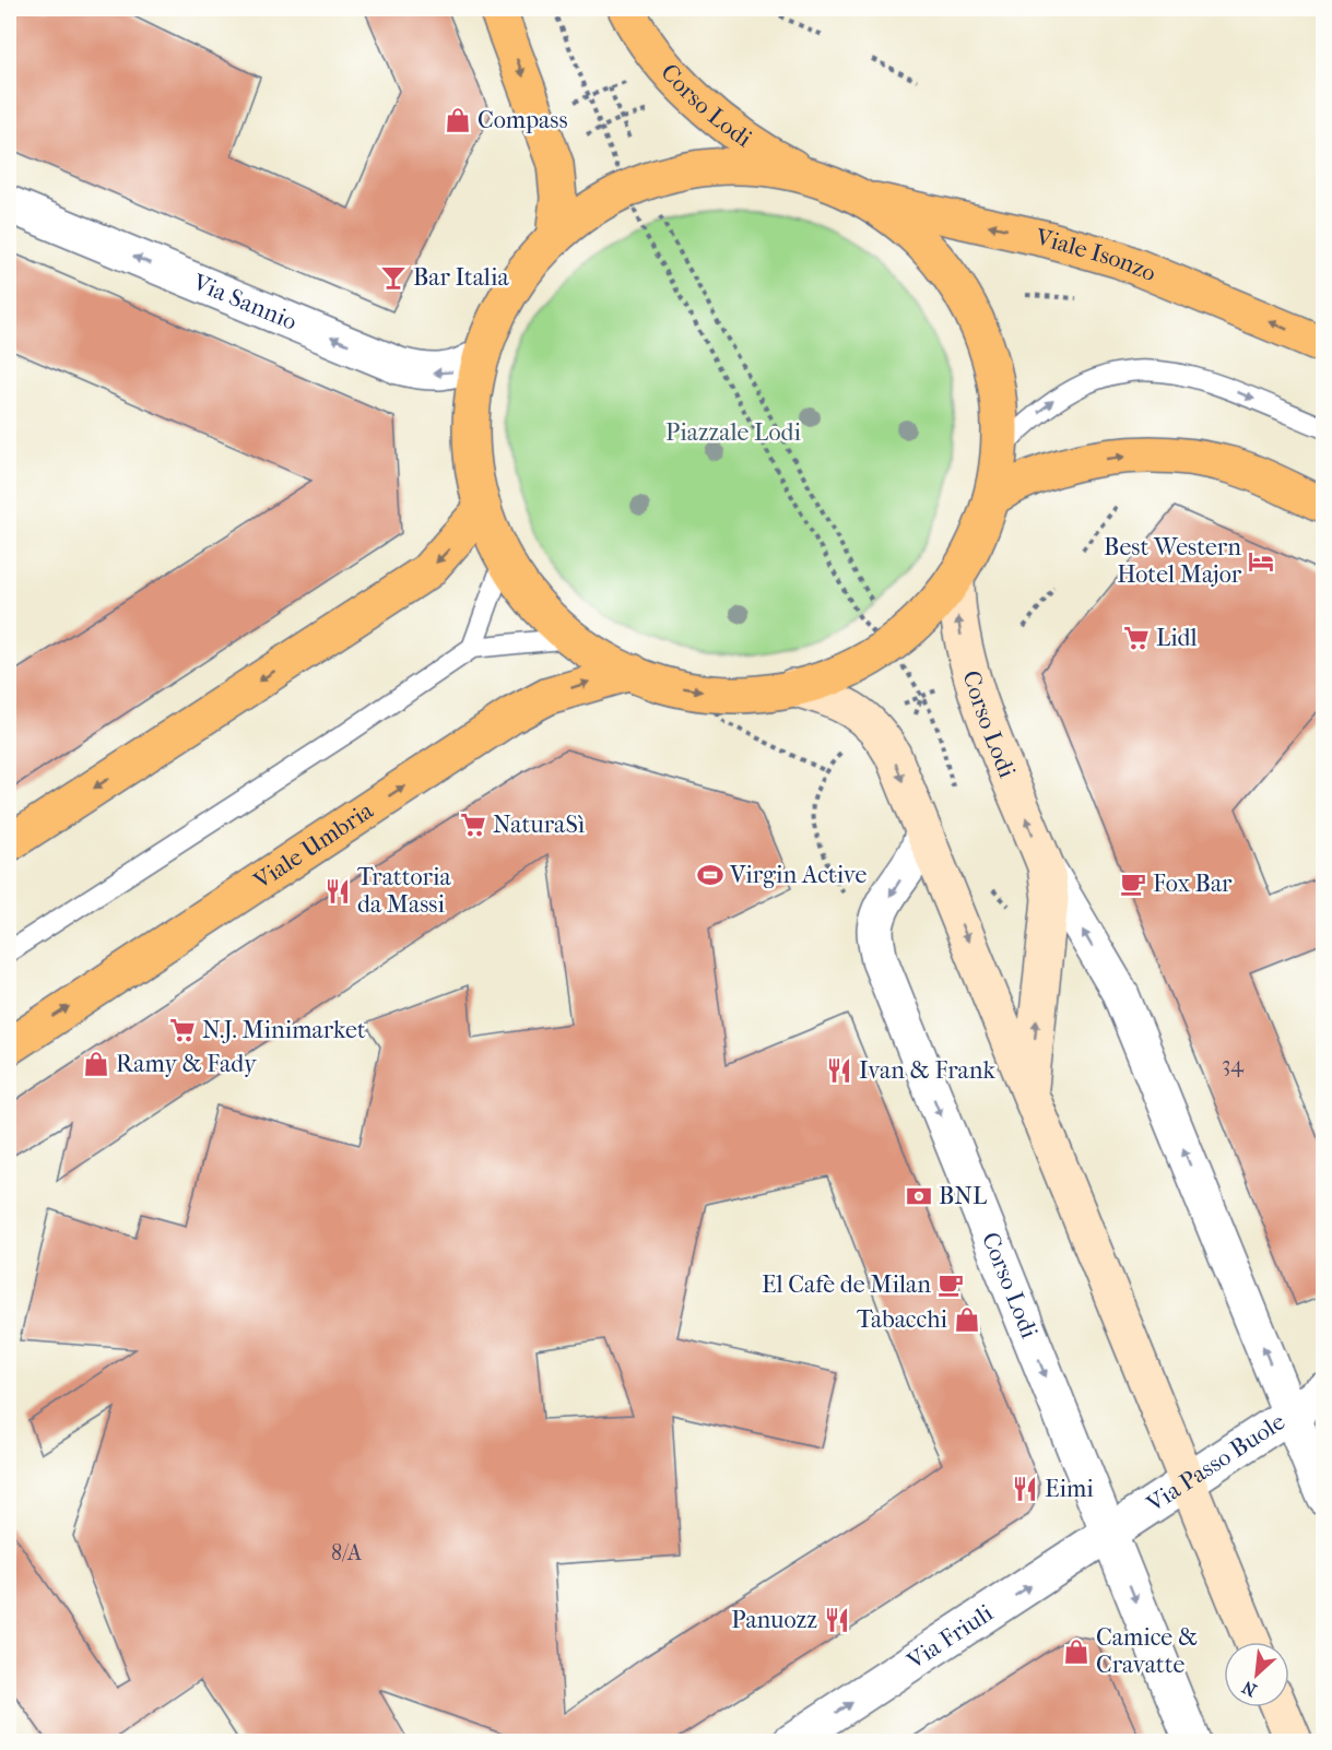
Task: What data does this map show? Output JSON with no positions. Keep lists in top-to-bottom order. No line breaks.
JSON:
{"streets":{"main road":["Corso Lodi","Viale Isonzo","Viale Umbria"],"street":["Via Sannio","Via Passo Buole","Via Friuli"]},"crossings":[["Corso Lodi","Via Passo Buole"],["Corso Lodi","Via Friuli"],["Via Passo Buole","Via Friuli"]],"one_way":["Via Sannio","Via Friuli"],"parks":["Piazzale Lodi"],"places":{"shop":["Compass","Ramy & Fady","Tabacchi","Camice & Cravatte"],"bar":["Bar Italia"],"hotel":["Best Western Hotel Major"],"supermarket":["Lidl","NaturaSì","N.J. Minimarket"],"sports":["Virgin Active"],"cafe":["Fox Bar","El Cafè de Milan"],"restaurant":["Trattoria da Massi","Ivan & Frank","Eimi","Panuozz"],"bank":["BNL"]},"house_numbers":["34","8/A"],"north":"bottom left"}
